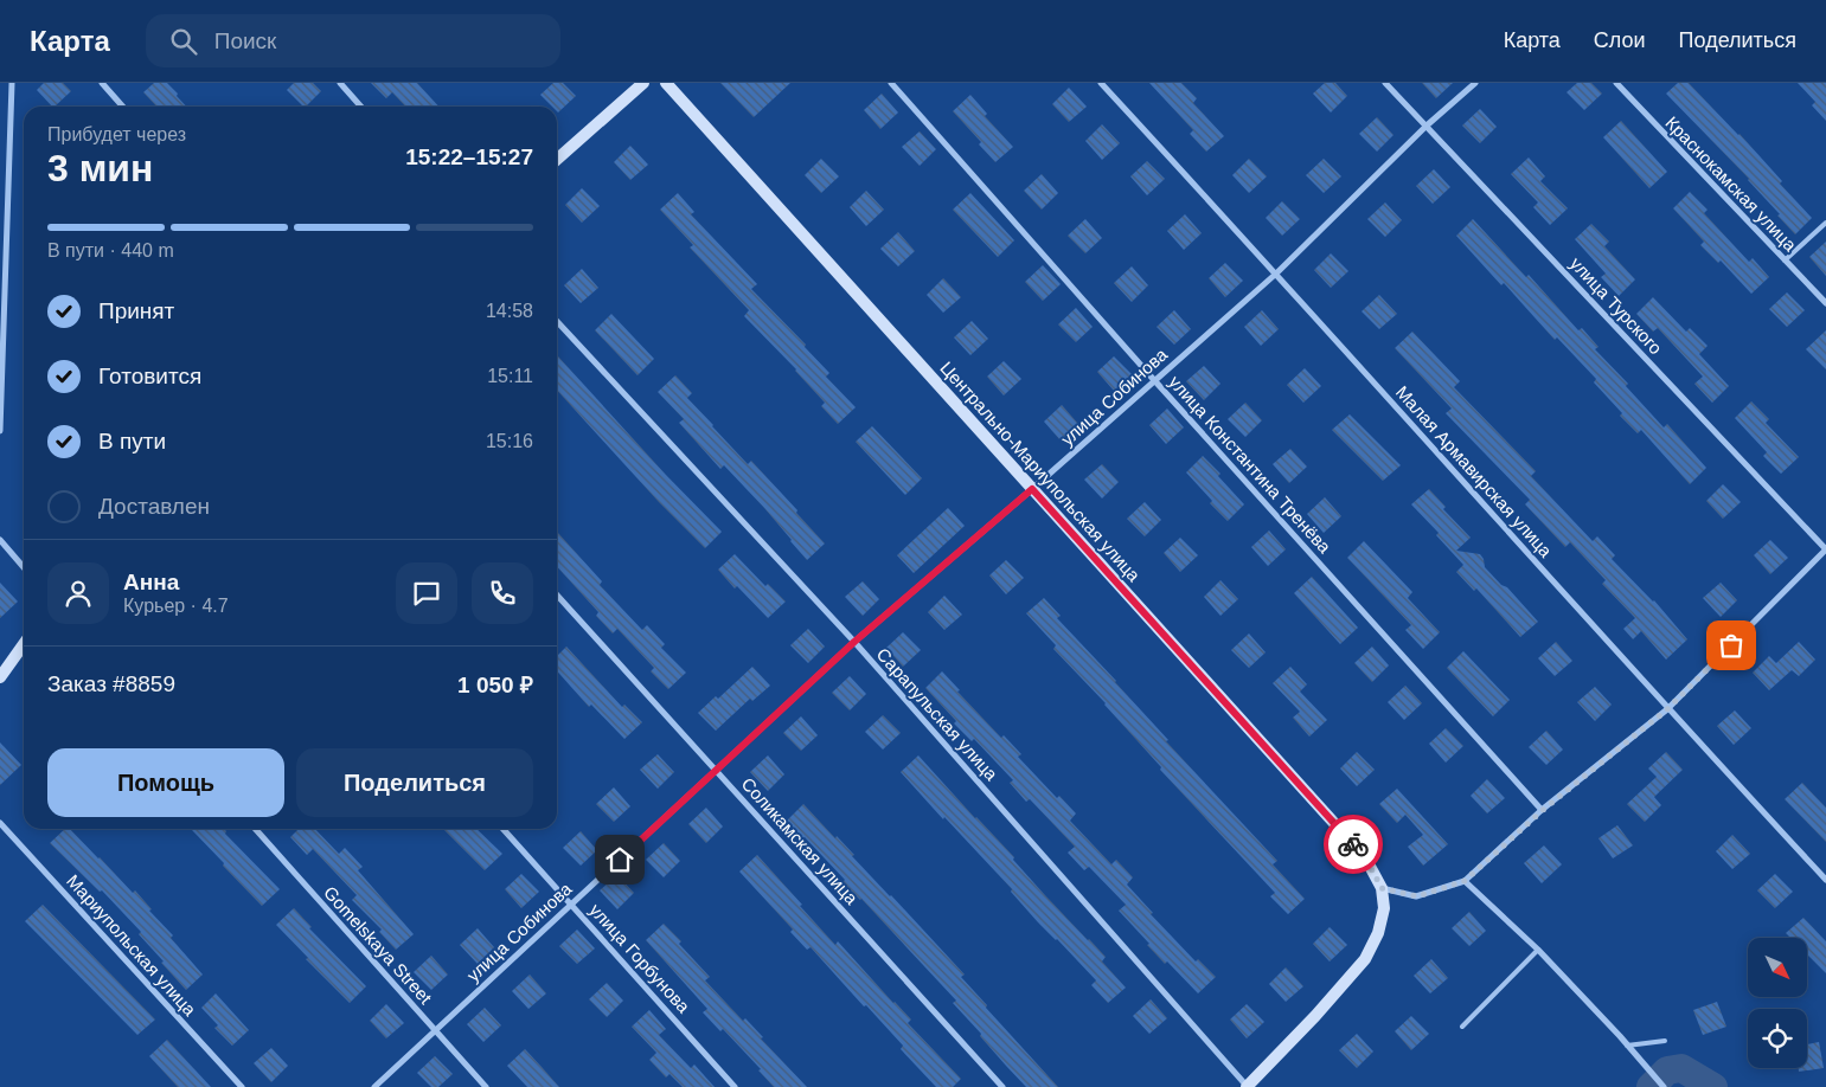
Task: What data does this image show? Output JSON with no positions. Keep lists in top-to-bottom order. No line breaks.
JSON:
{"streets":{"street":["Краснокамская улица","улица Турского","улица Собинова","улица Константина Тренёва","Центрально-Мариупольская улица","Малая Армавирская улица","Сарапульская улица","Соликамская улица","Мариупольская улица","Gomelskaya Street","улица Горбунова"]},"crossings":[["улица Турского","улица Собинова"],["улица Собинова","улица Константина Тренёва"],["улица Собинова","Центрально-Мариупольская улица"],["улица Собинова","Малая Армавирская улица"],["улица Собинова","Сарапульская улица"],["улица Собинова","Соликамская улица"],["улица Собинова","Gomelskaya Street"],["улица Собинова","улица Горбунова"]],"north":"bottom right","page":{"header":"Карта","search":"Поиск","nav":["Карта","Слои","Поделиться"],"heading":["3 мин","Прибудет через","15:22–15:27"],"panel":["Анна","Курьер · 4.7","Заказ #8859","1 050 ₽"],"bar":"В пути · 440 m","list":[["Принят","14:58"],["Готовится","15:11"],["В пути","15:16"],"Доставлен"],"buttons":["Помощь","Поделиться"]}}
